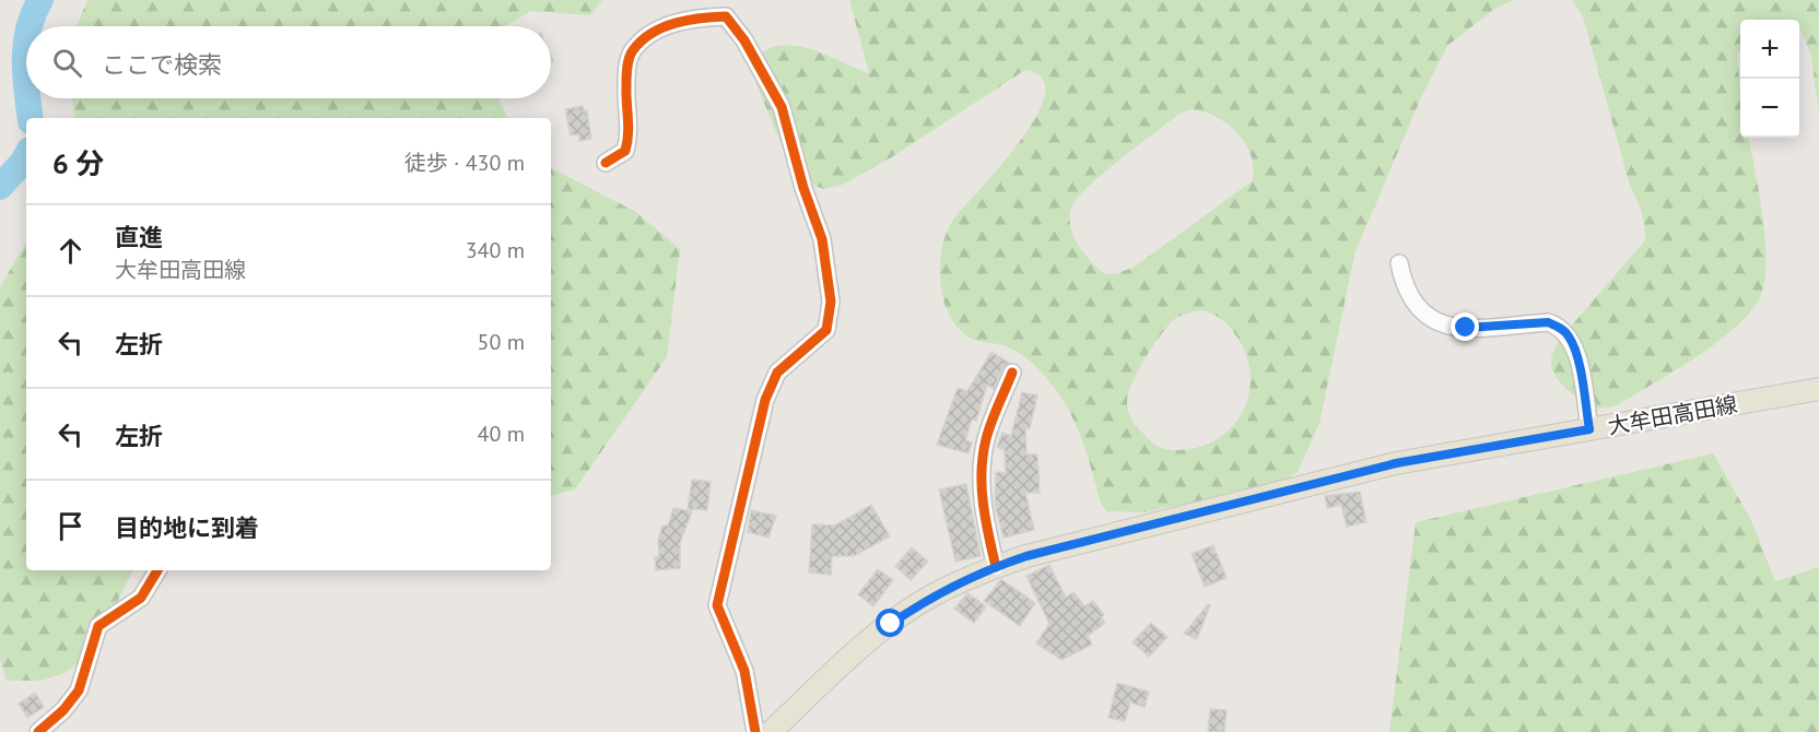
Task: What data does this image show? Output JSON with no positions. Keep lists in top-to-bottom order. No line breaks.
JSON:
{"streets":{"main road":["大牟田高田線"]},"page":{"map_buttons":["+","−"],"search":"ここで検索","heading":["6 分","徒歩 · 430 m"],"list":[["直進","大牟田高田線","340 m"],["左折","50 m"],["左折","40 m"],"目的地に到着"]}}
